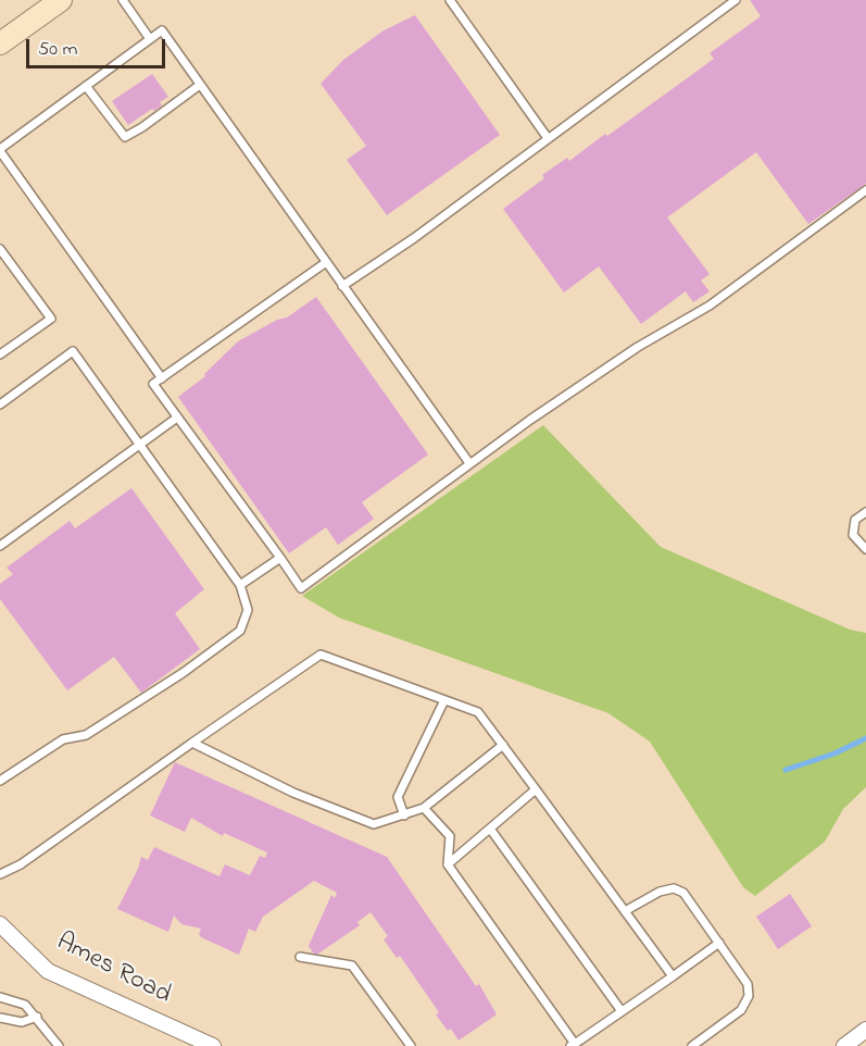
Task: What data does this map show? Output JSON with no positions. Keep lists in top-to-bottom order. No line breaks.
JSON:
{"streets":{"street":["Ames Road"]},"scale_bar":"50 m"}
